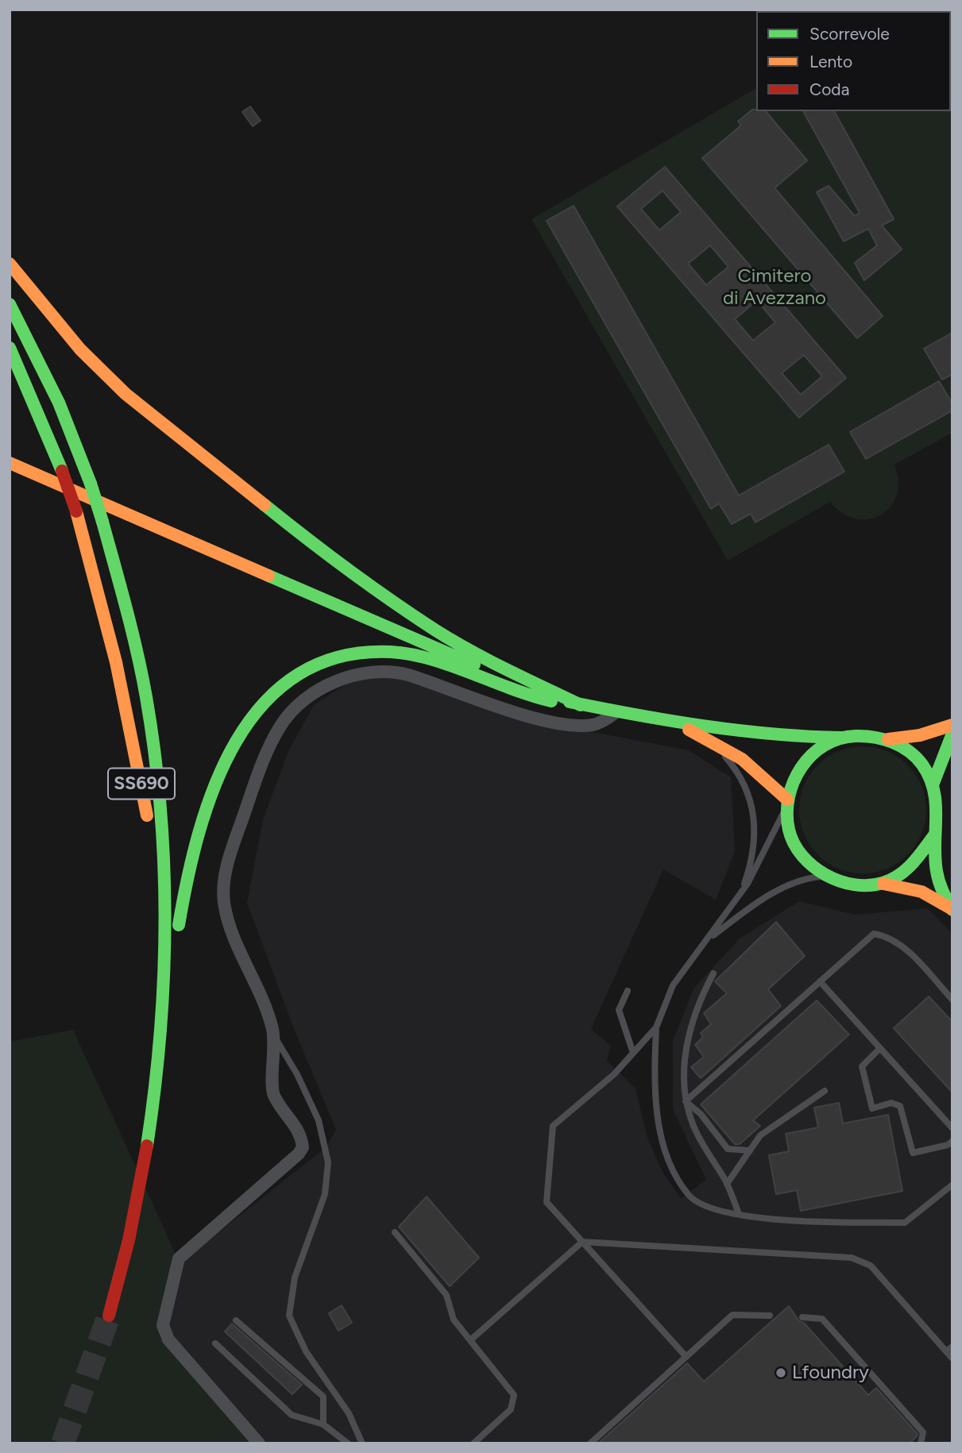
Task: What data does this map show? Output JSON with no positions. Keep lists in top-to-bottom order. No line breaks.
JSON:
{"streets":{"main road":["SS690"]},"parks":["Cimitero di Avezzano"],"places":["Lfoundry"],"legend":["Scorrevole","Lento","Coda"]}
